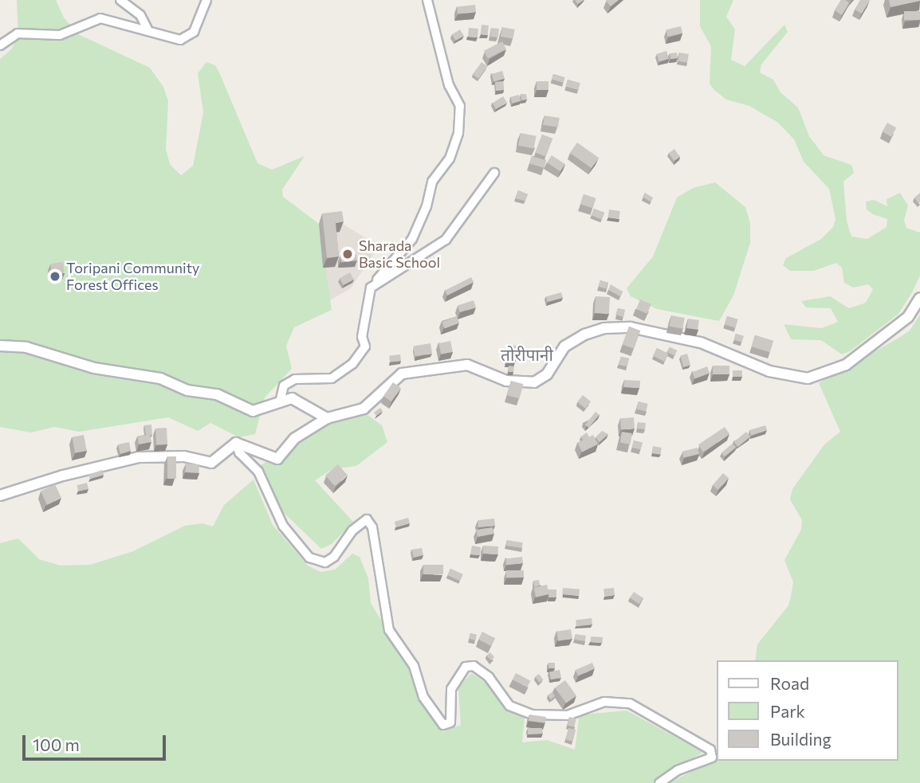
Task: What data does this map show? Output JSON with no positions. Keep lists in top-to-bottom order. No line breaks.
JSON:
{"districts":["तोरीपानी"],"places":["Sharada Basic School","Toripani Community Forest Offices"],"legend":["Road","Park","Building"],"scale_bar":"100 m"}
